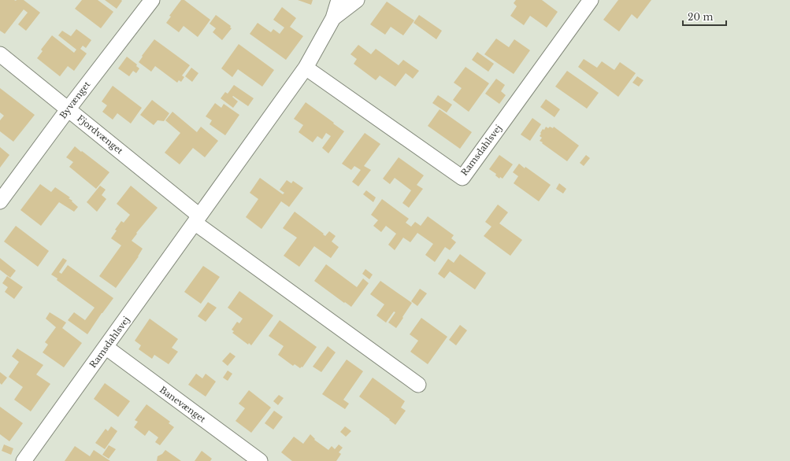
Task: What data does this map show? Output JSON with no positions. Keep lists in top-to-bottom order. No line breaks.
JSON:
{"streets":{"street":["Byvænget","Fjordvænget","Ramsdahlsvej","Banevænget"]},"crossings":[["Byvænget","Fjordvænget"],["Fjordvænget","Ramsdahlsvej"],["Ramsdahlsvej","Banevænget"]],"scale_bar":"20 m"}
